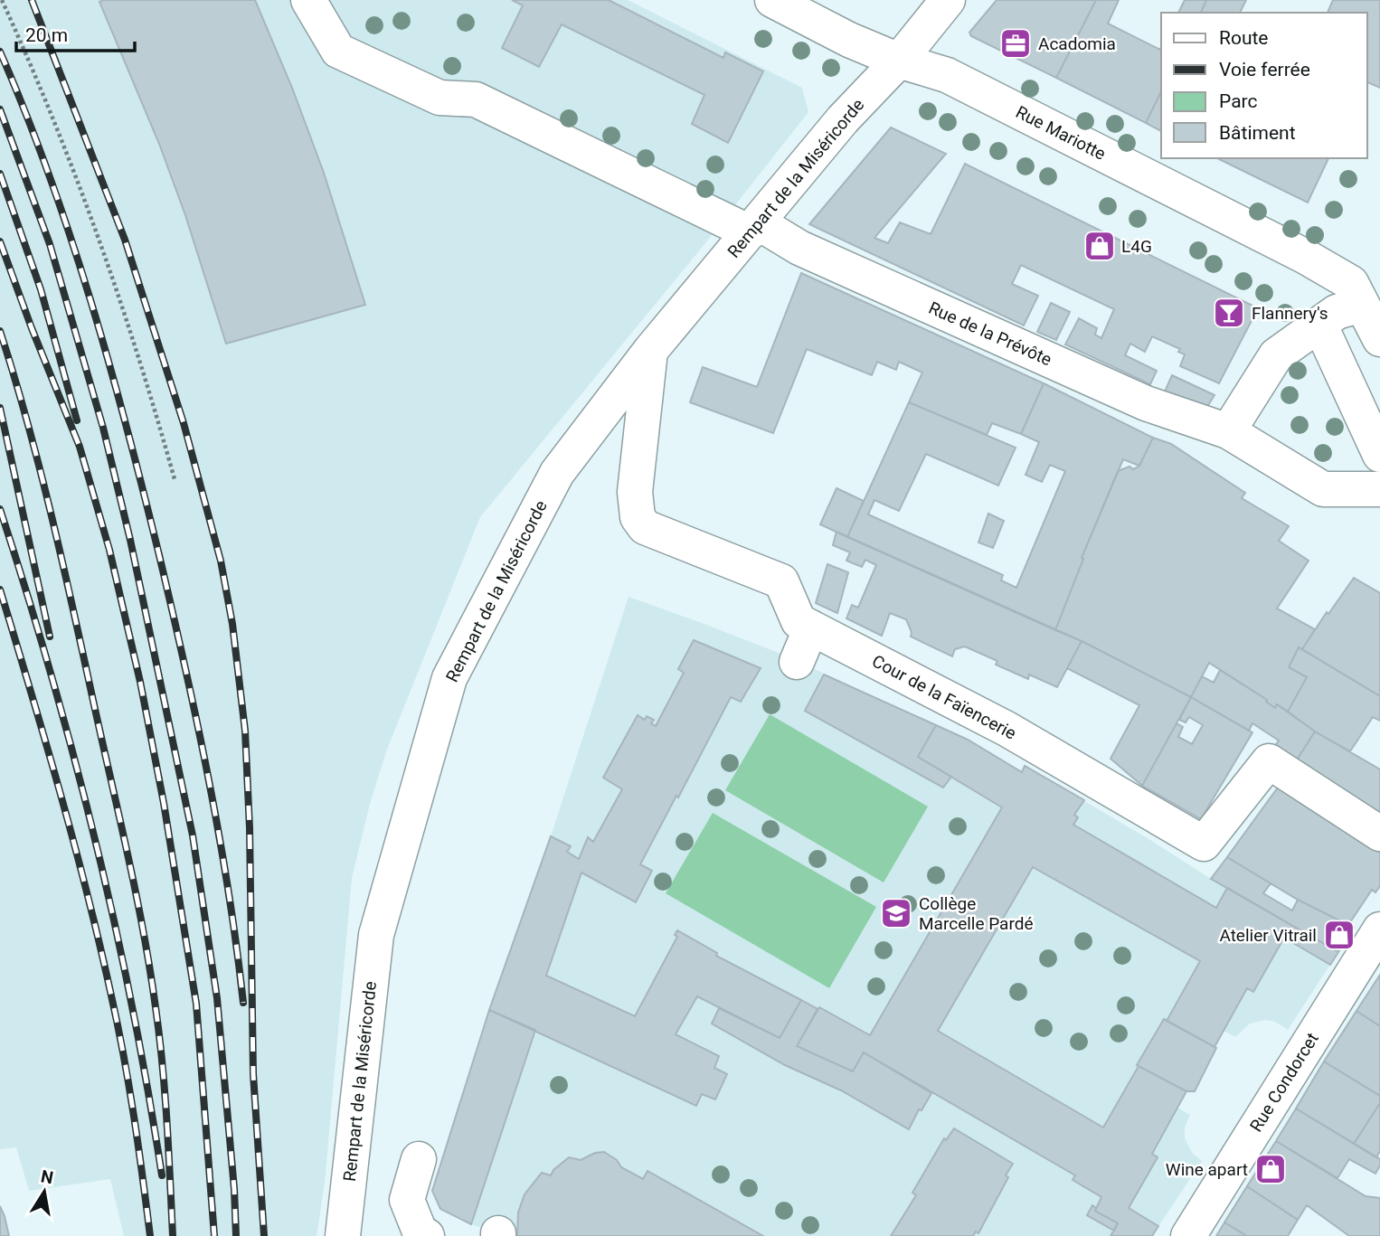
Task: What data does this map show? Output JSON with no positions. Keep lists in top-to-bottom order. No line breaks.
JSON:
{"streets":{"street":["Rue Mariotte","Rempart de la Miséricorde","Rue de la Prévôte","Cour de la Faïencerie","Rue Condorcet"]},"crossings":[["Rue Mariotte","Rempart de la Miséricorde"],["Rempart de la Miséricorde","Rue de la Prévôte"],["Rempart de la Miséricorde","Cour de la Faïencerie"]],"places":{"office":["Acadomia"],"shop":["L4G","Atelier Vitrail","Wine apart"],"bar":["Flannery's"],"school or university":["Collège Marcelle Pardé"]},"legend":["Route","Voie ferrée","Parc","Bâtiment"],"scale_bar":"20 m","north":"top"}
